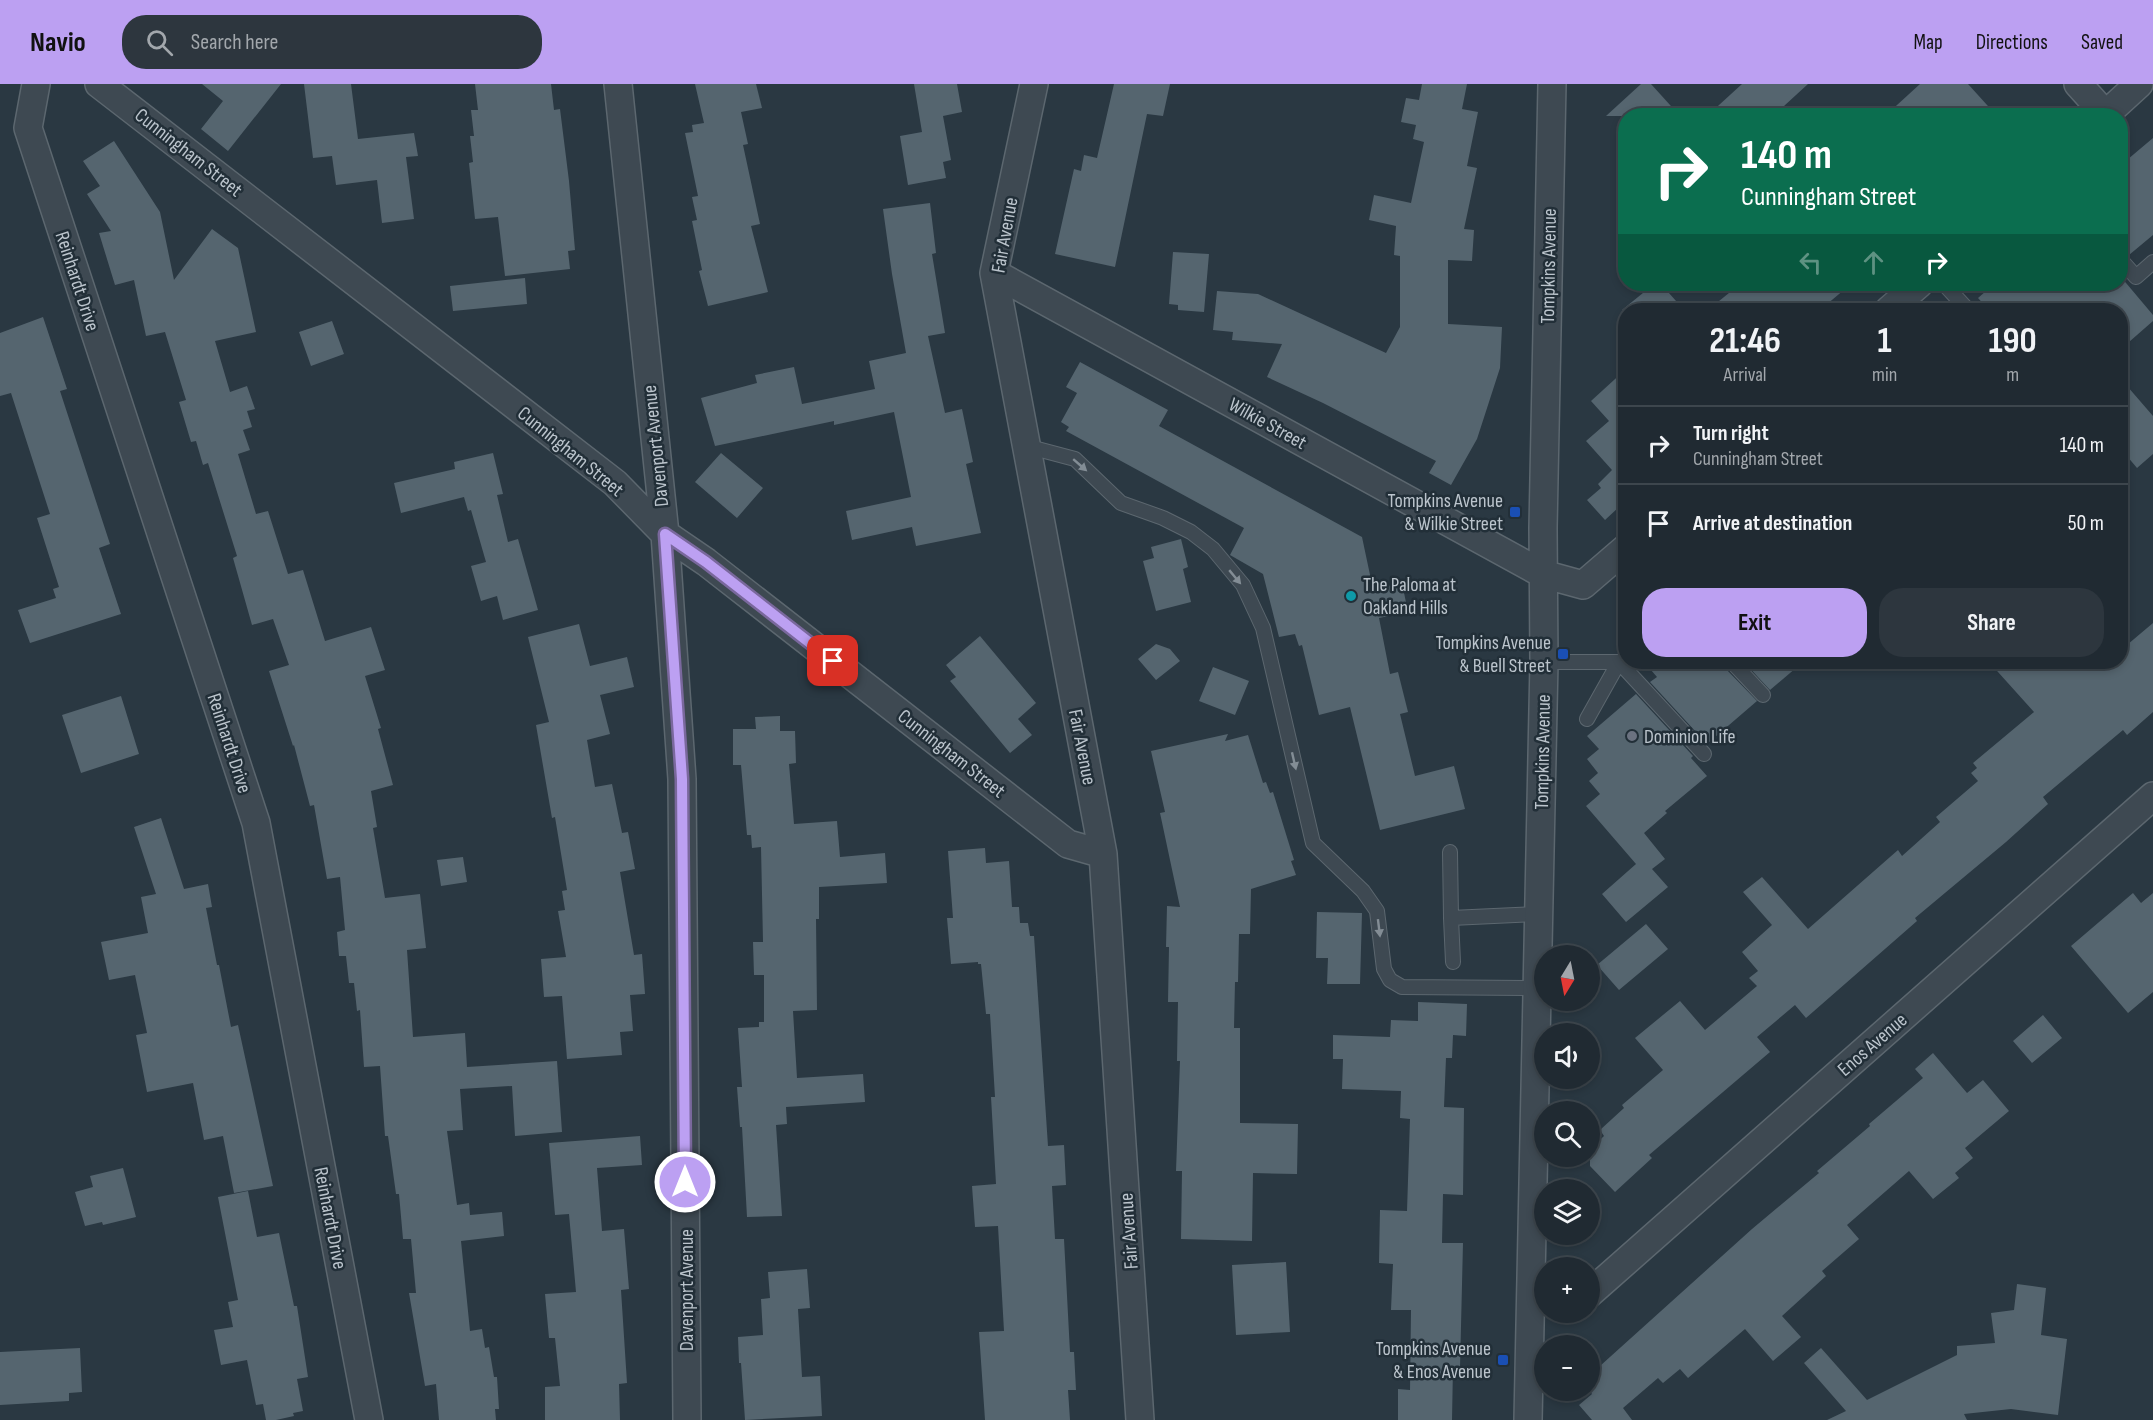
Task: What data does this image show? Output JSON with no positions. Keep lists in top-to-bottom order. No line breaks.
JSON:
{"streets":{"street":["Cunningham Street","Fair Avenue","Tompkins Avenue","Reinhardt Drive","Wilkie Street","Davenport Avenue","Enos Avenue"]},"crossings":[["Cunningham Street","Fair Avenue"],["Cunningham Street","Davenport Avenue"],["Fair Avenue","Wilkie Street"],["Tompkins Avenue","Wilkie Street"]],"places":{"transit":["Tompkins Avenue & Wilkie Street","Tompkins Avenue & Buell Street","Tompkins Avenue & Enos Avenue"],"other":["The Paloma at Oakland Hills","Dominion Life"]},"north":"bottom","page":{"header":"Navio","search":"Search here","nav":["Map","Directions","Saved"],"turn":["140 m","Cunningham Street"],"eta":["21:46","Arrival","1","min","190","m"],"list":[{"name":"Turn right","note":"Cunningham Street","value":"140 m"},{"name":"Arrive at destination","value":"50 m"}],"buttons":["Exit","Share"],"map_buttons":["+","−"]}}
